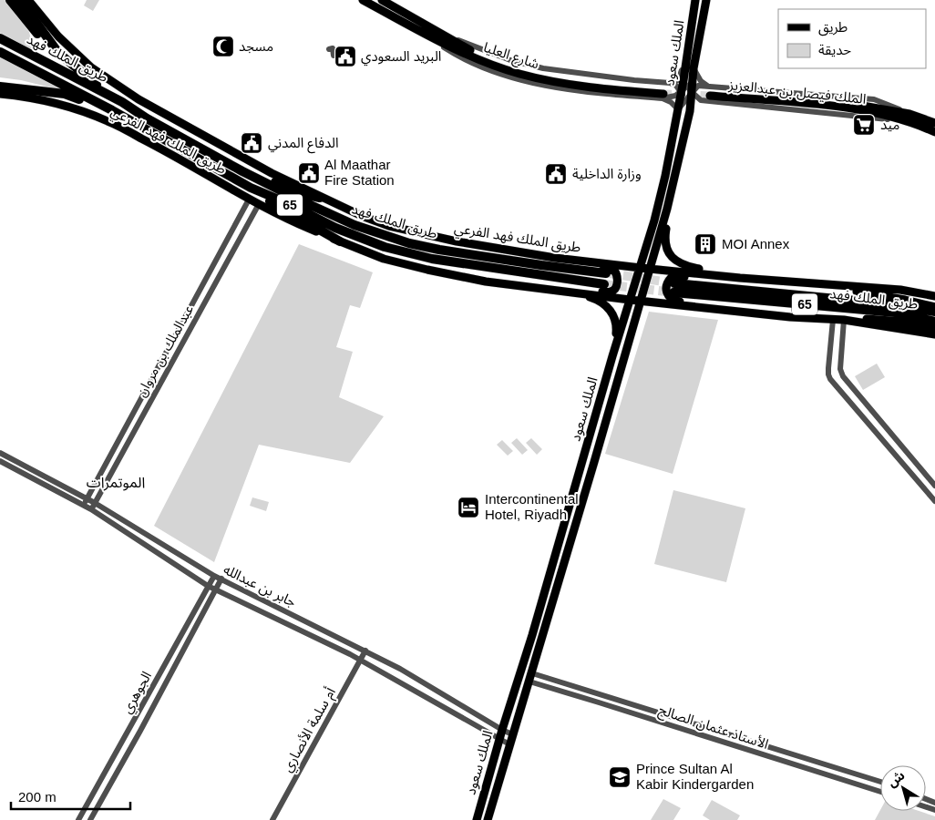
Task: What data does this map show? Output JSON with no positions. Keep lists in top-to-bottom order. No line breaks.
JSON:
{"streets":{"highway":["طريق الملك فهد","65"],"main road":["الملك سعود","شارع العليا","الملك فيصل بن عبدالعزيز","طريق الملك فهد الفرعي"],"street":["عبدالملك بن مروان","جابر بن عبدالله","الجوهري","الأستاذ عثمان الصالح","أم سلمة الأنصاري"]},"crossings":[["الملك سعود","طريق الملك فهد الفرعي"],["الملك سعود","جابر بن عبدالله"],["الملك سعود","الأستاذ عثمان الصالح"],["طريق الملك فهد الفرعي","عبدالملك بن مروان"],["عبدالملك بن مروان","جابر بن عبدالله"],["جابر بن عبدالله","الجوهري"],["جابر بن عبدالله","أم سلمة الأنصاري"]],"districts":["الموتمرات"],"places":{"mosque":["مسجد"],"public building":["البريد السعودي","الدفاع المدني","Al Maathar Fire Station","وزارة الداخلية"],"supermarket":["ميد"],"building":["MOI Annex"],"hotel":["Intercontinental Hotel, Riyadh"],"school or university":["Prince Sultan Al Kabir Kindergarden"]},"legend":["طريق","حديقة"],"scale_bar":"200 m","north":"top left"}
